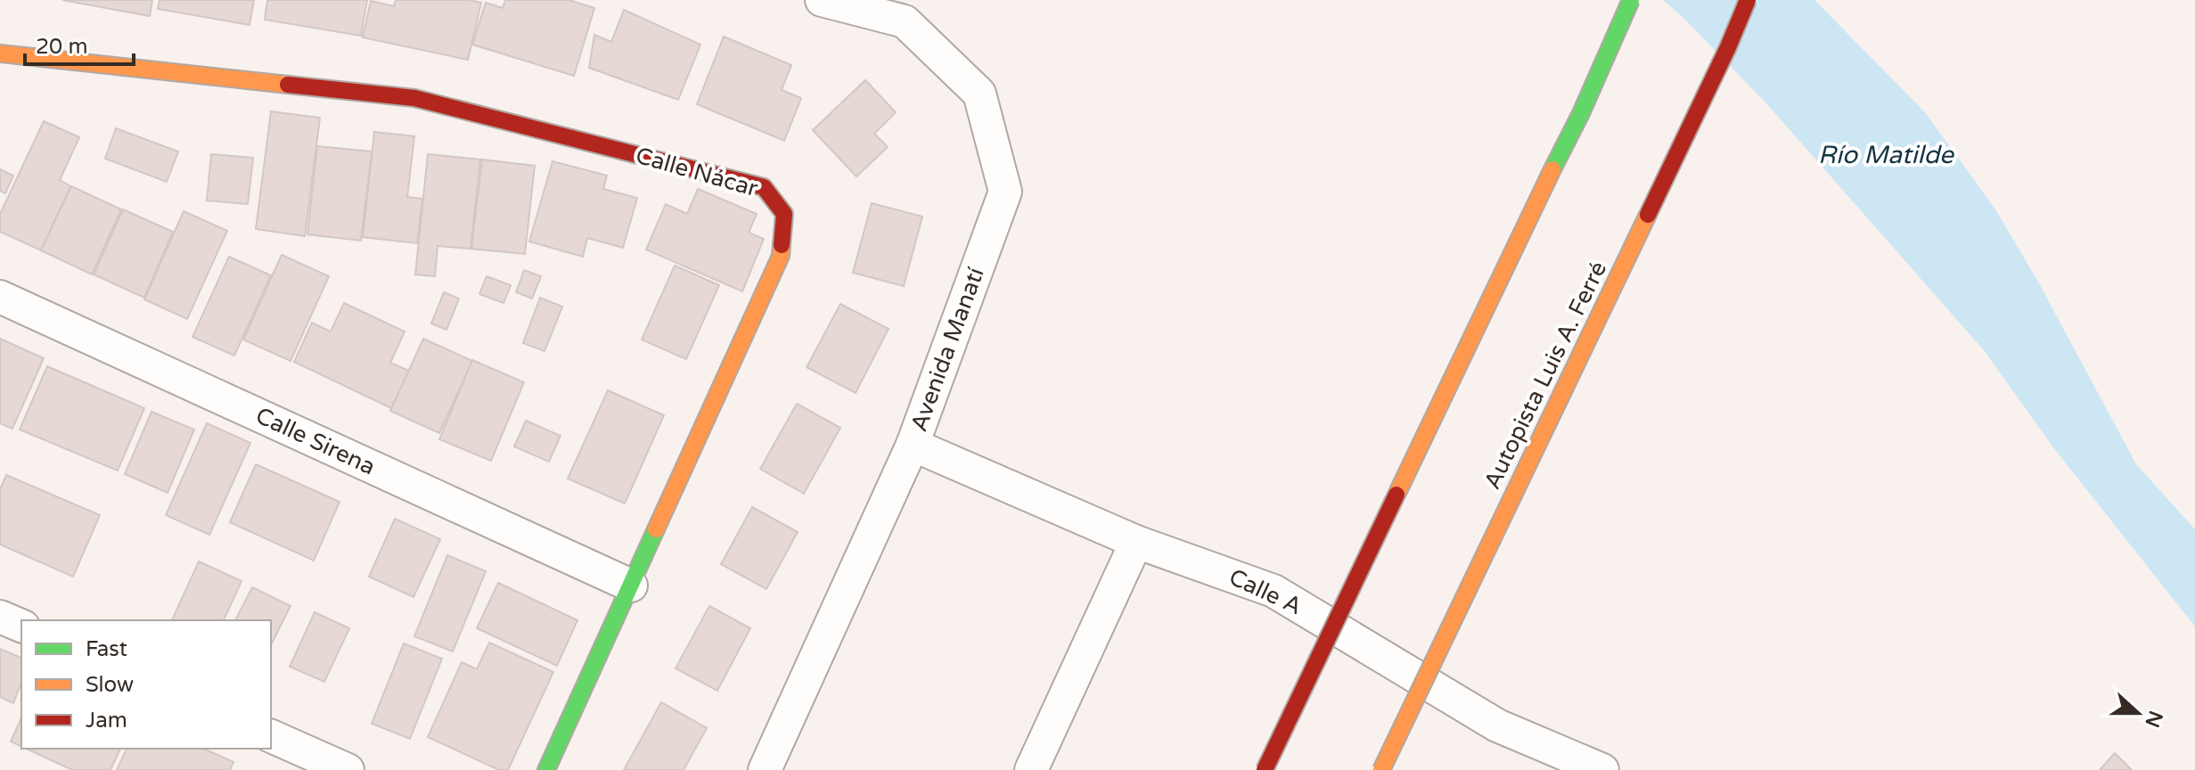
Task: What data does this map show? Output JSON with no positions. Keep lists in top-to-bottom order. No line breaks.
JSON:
{"streets":{"main road":["Calle Nácar","Autopista Luis A. Ferré"],"street":["Avenida Manatí","Calle Sirena","Calle A"]},"crossings":[["Calle Nácar","Calle Sirena"],["Avenida Manatí","Calle A"]],"water":["Río Matilde"],"legend":["Fast","Slow","Jam"],"scale_bar":"20 m","north":"right"}
